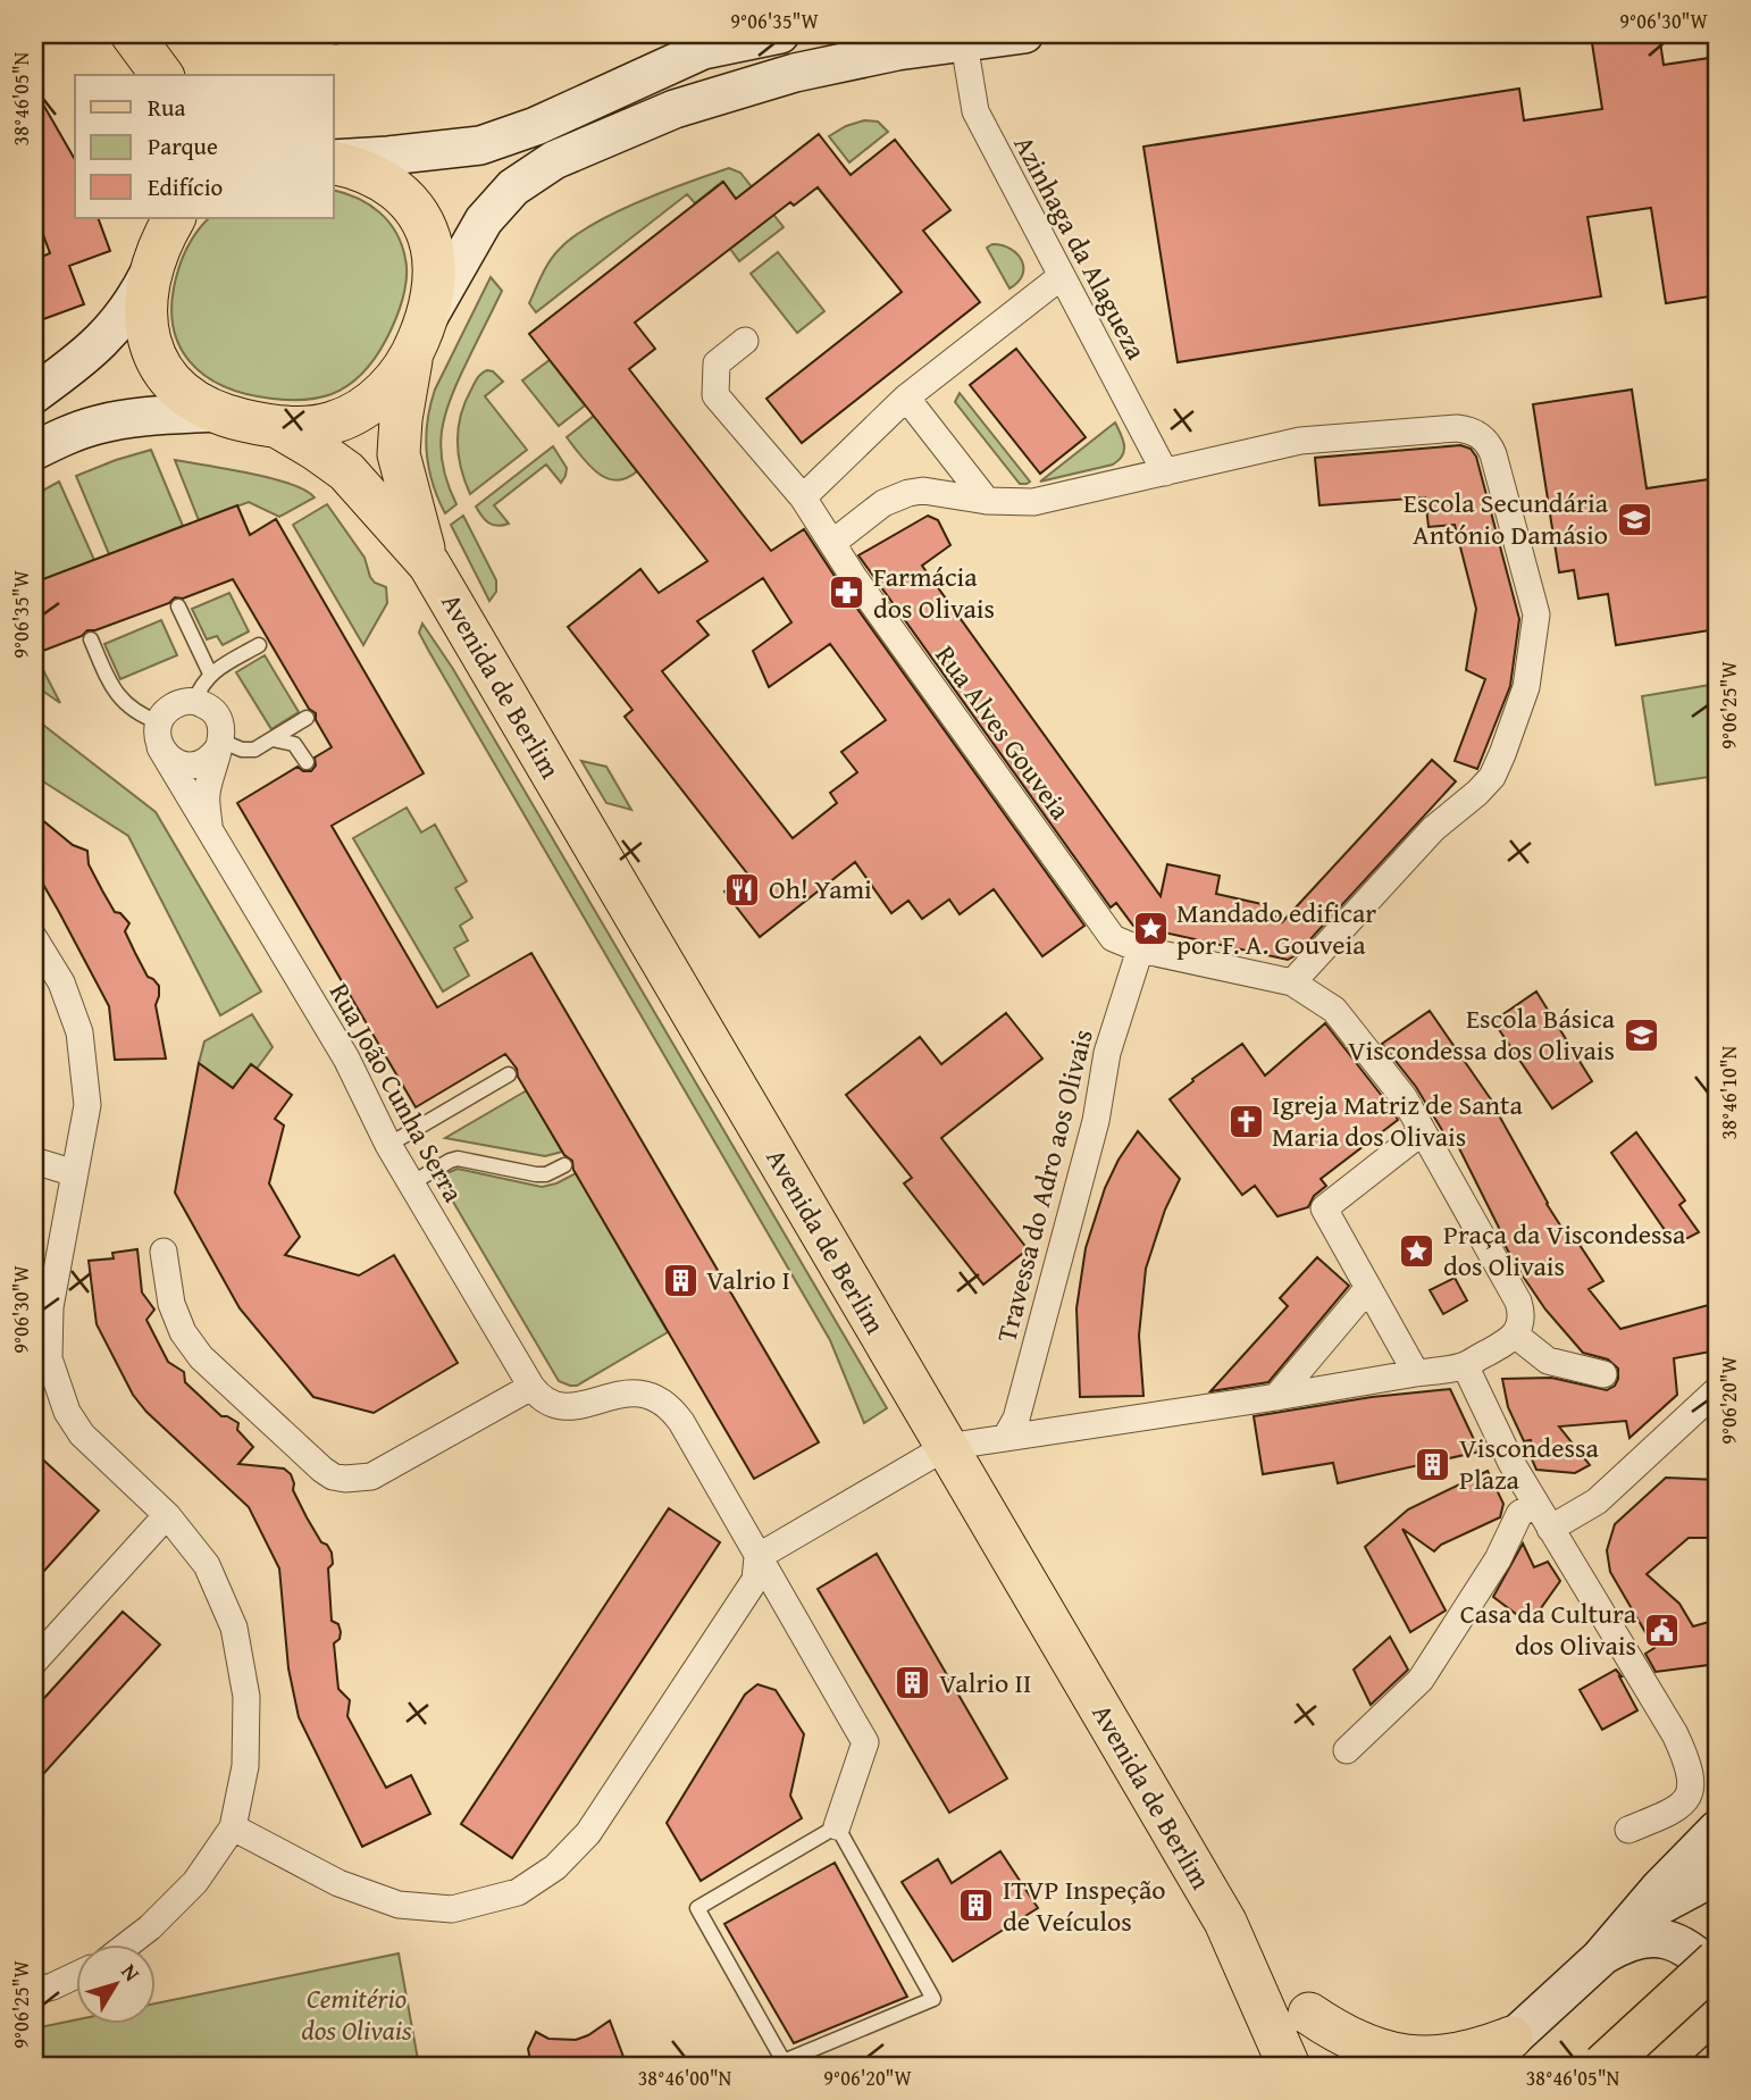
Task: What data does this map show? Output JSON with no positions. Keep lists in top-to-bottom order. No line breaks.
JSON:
{"streets":{"main road":["Avenida de Berlim"],"street":["Azinhaga da Alagueza","Rua Alves Gouveia","Rua João Cunha Serra","Travessa do Adro aos Olivais"]},"crossings":[["Rua Alves Gouveia","Travessa do Adro aos Olivais"]],"parks":["Cemitério dos Olivais"],"places":{"school or university":["Escola Secundária António Damásio","Escola Básica Viscondessa dos Olivais"],"pharmacy":["Farmácia dos Olivais"],"restaurant":["Oh! Yami"],"place":["Mandado edificar por F. A. Gouveia","Praça da Viscondessa dos Olivais"],"church":["Igreja Matriz de Santa Maria dos Olivais"],"building":["Valrio I","Viscondessa Plaza","Valrio II","ITVP Inspeção de Veículos"],"public building":["Casa da Cultura dos Olivais"]},"legend":["Rua","Parque","Edifício"],"north":"top right","coordinates":["9°06'35\"W","9°06'30\"W","38°46'05\"N","9°06'25\"W","38°46'10\"N","9°06'20\"W","38°46'00\"N"]}
